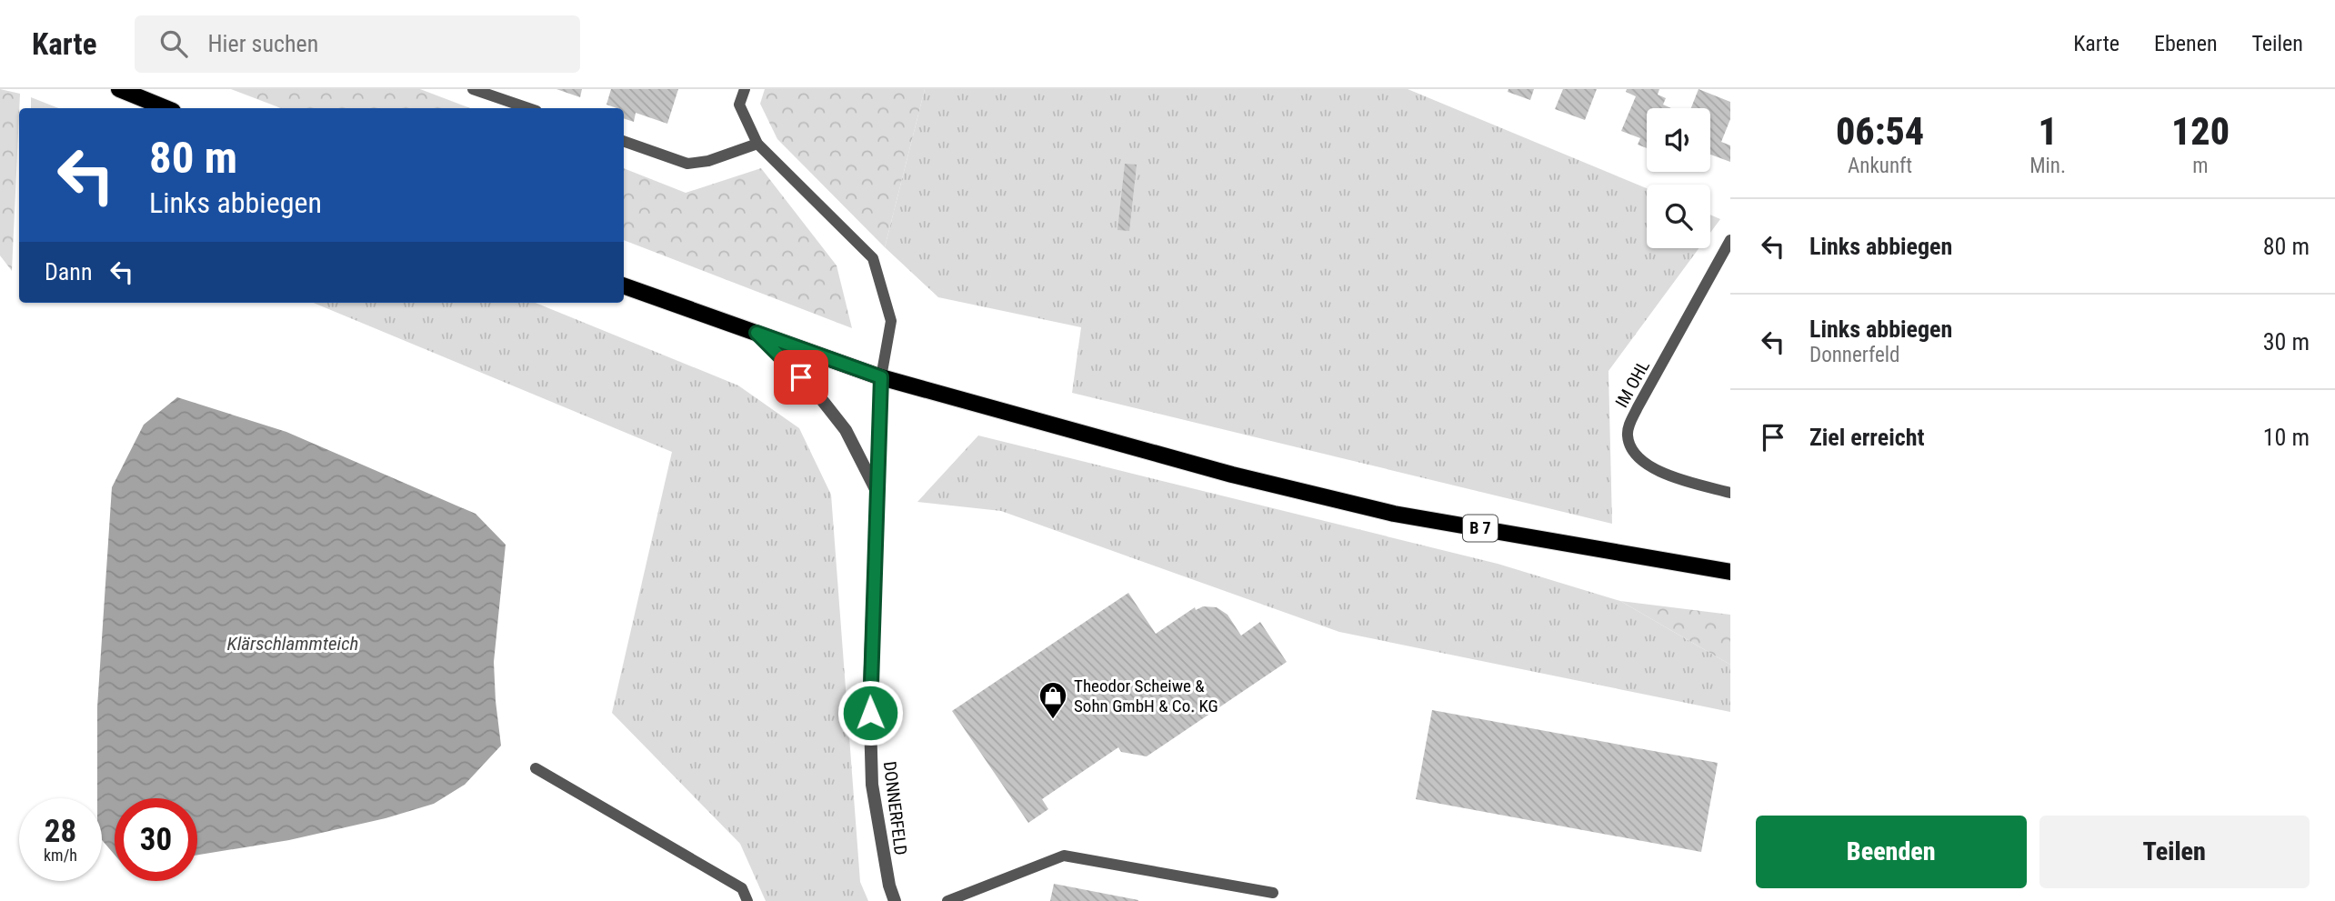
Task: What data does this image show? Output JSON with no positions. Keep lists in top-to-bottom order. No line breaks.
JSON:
{"streets":{"main road":["B 7"],"street":["DONNERFELD"],"lane":["IM OHL"]},"crossings":[["B 7","DONNERFELD"]],"water":["Klärschlammteich"],"places":{"shop":["Theodor Scheiwe & Sohn GmbH & Co. KG"]},"page":{"header":"Karte","search":"Hier suchen","nav":["Karte","Ebenen","Teilen"],"eta":["06:54","Ankunft","1","Min.","120","m"],"turn":["80 m","Links abbiegen"],"list":[{"name":"Links abbiegen","value":"80 m"},{"name":"Links abbiegen","note":"Donnerfeld","value":"30 m"},{"name":"Ziel erreicht","value":"10 m"}],"then":"Dann","speed":"28 km/h","limit":"30","buttons":["Beenden","Teilen"]}}
